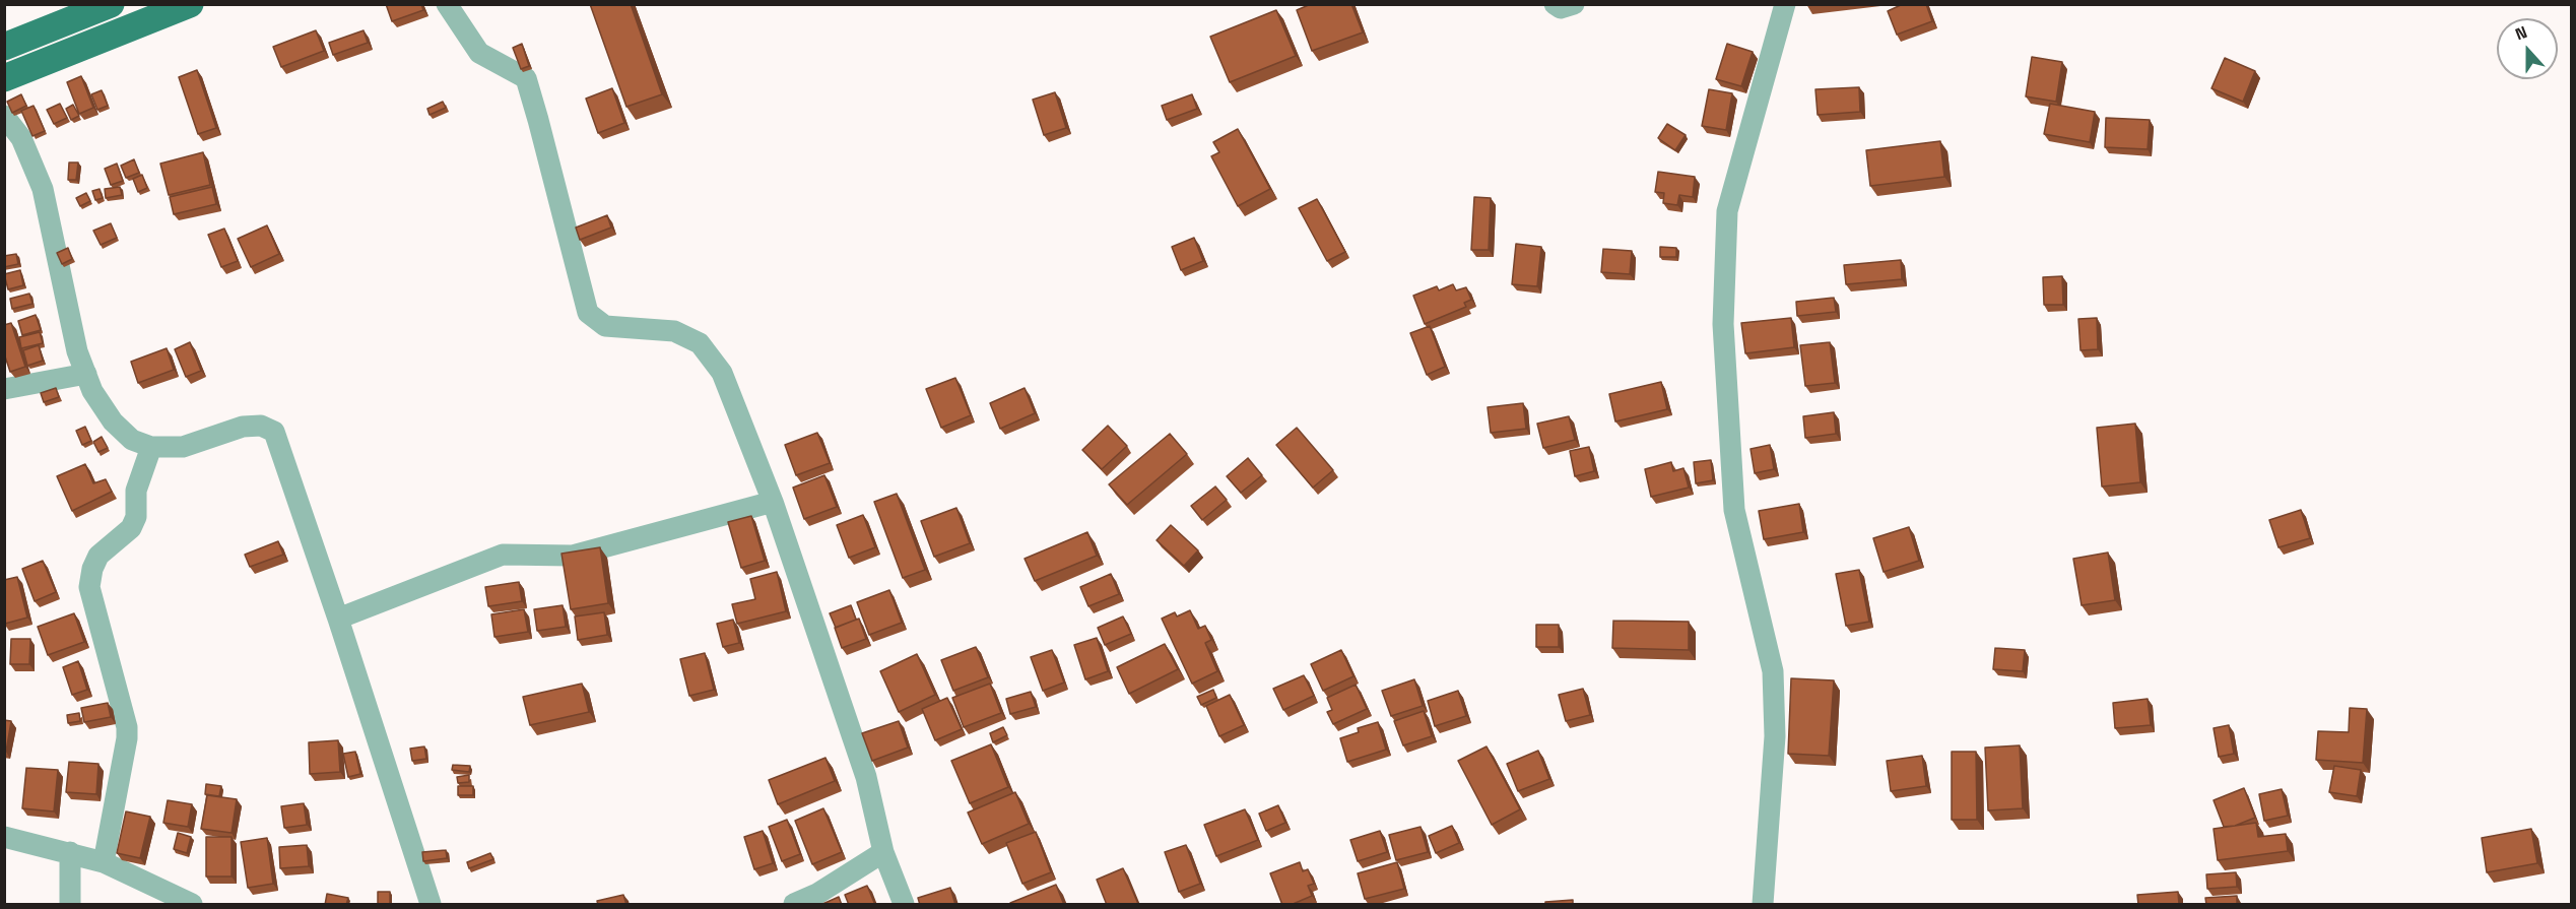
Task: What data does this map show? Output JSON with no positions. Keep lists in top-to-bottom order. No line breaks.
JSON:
{"north":"top"}
